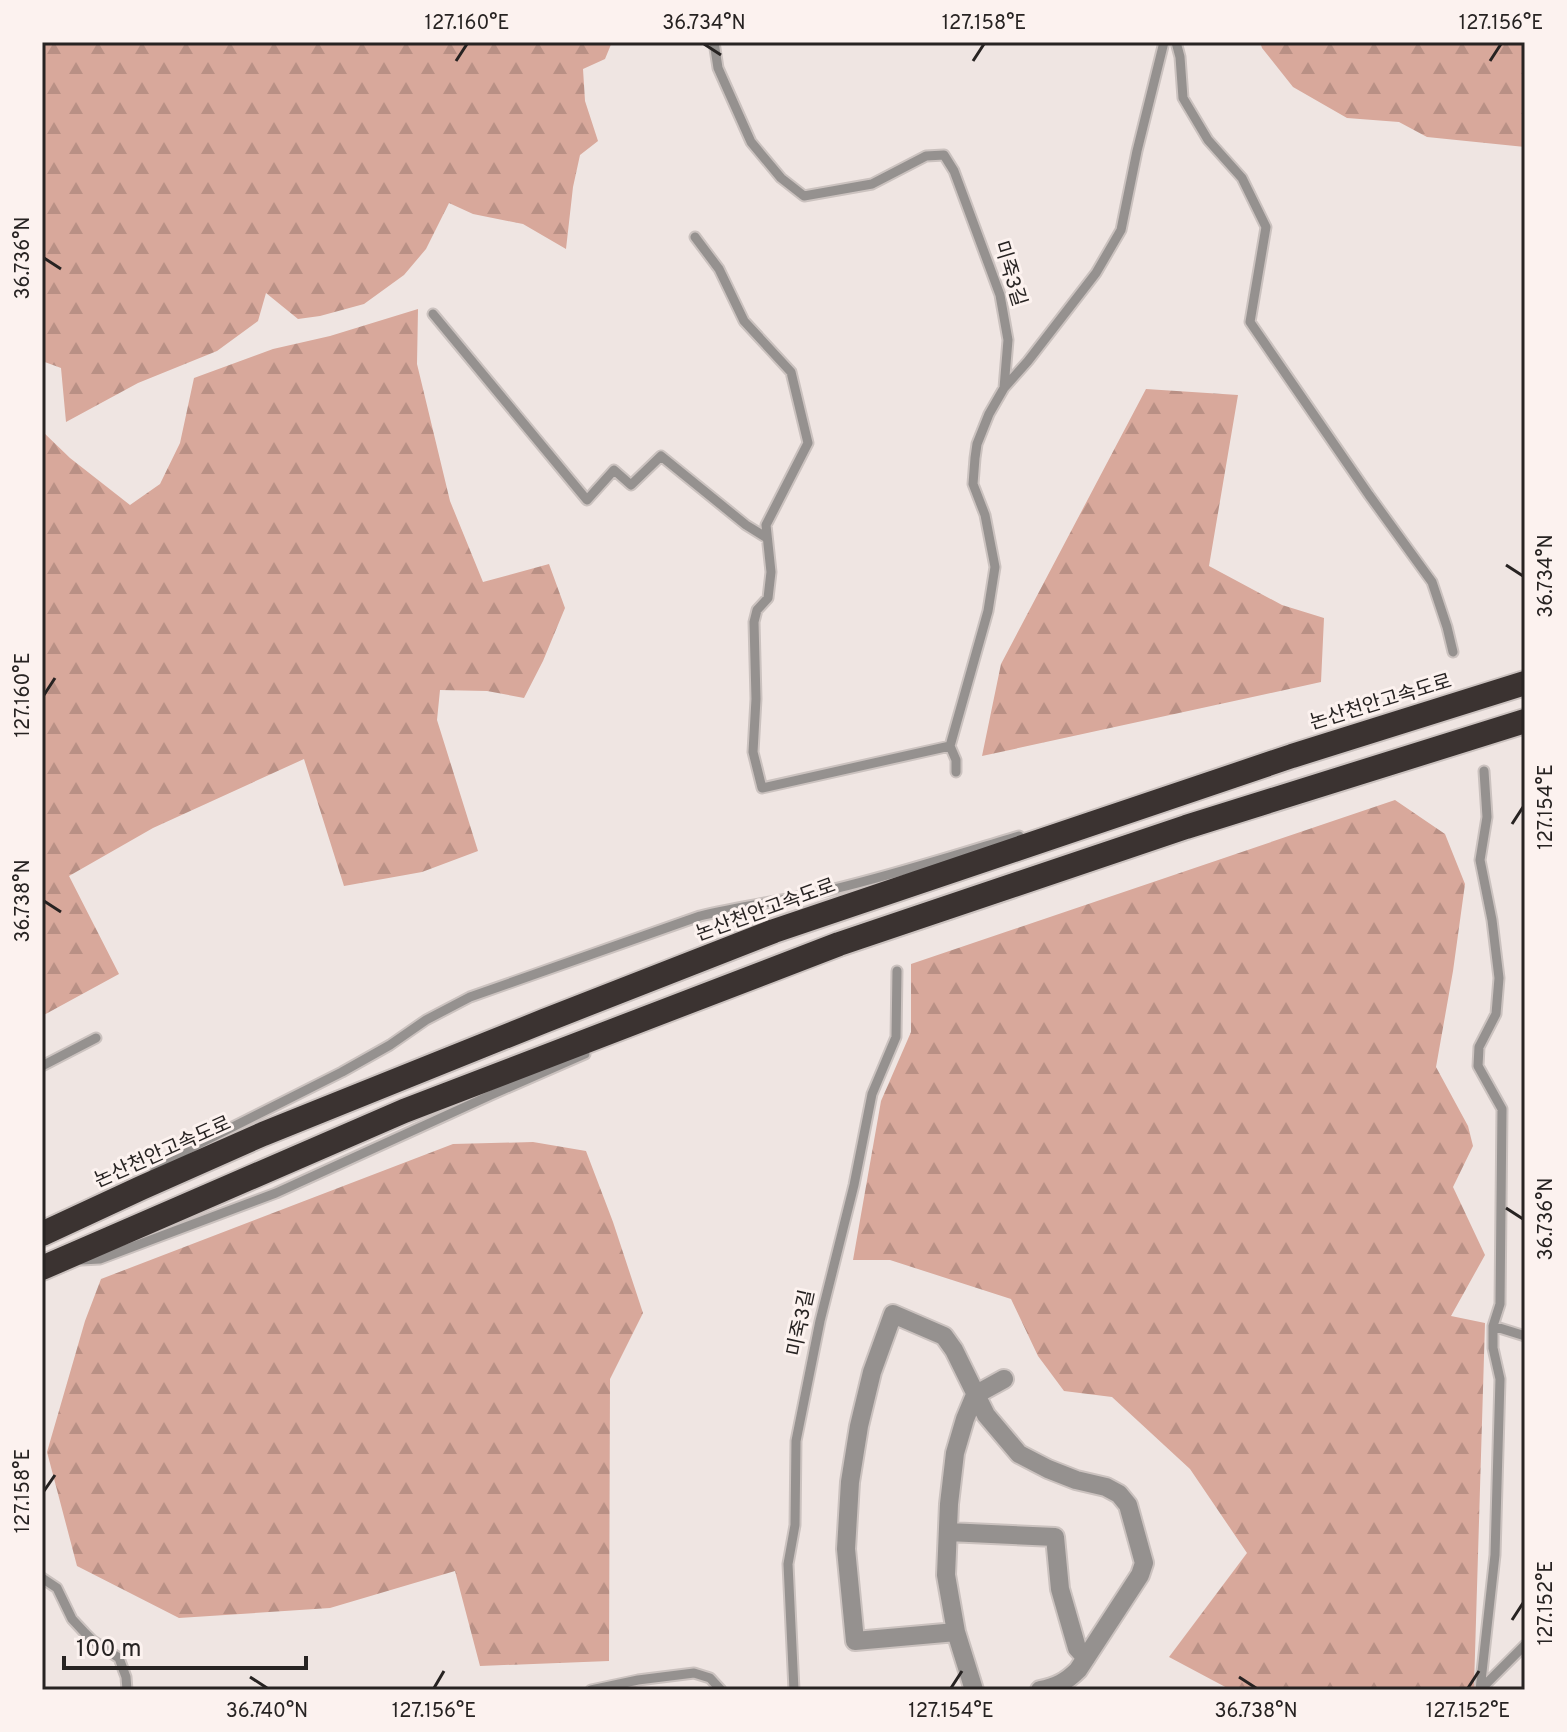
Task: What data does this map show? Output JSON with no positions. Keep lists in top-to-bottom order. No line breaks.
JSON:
{"streets":{"highway":["논산천안고속도로"],"lane":["미죽3길"]},"scale_bar":"100 m","coordinates":["127.160°E","36.734°N","127.158°E","127.156°E","36.736°N","127.154°E","36.738°N","127.152°E","36.740°N"]}
